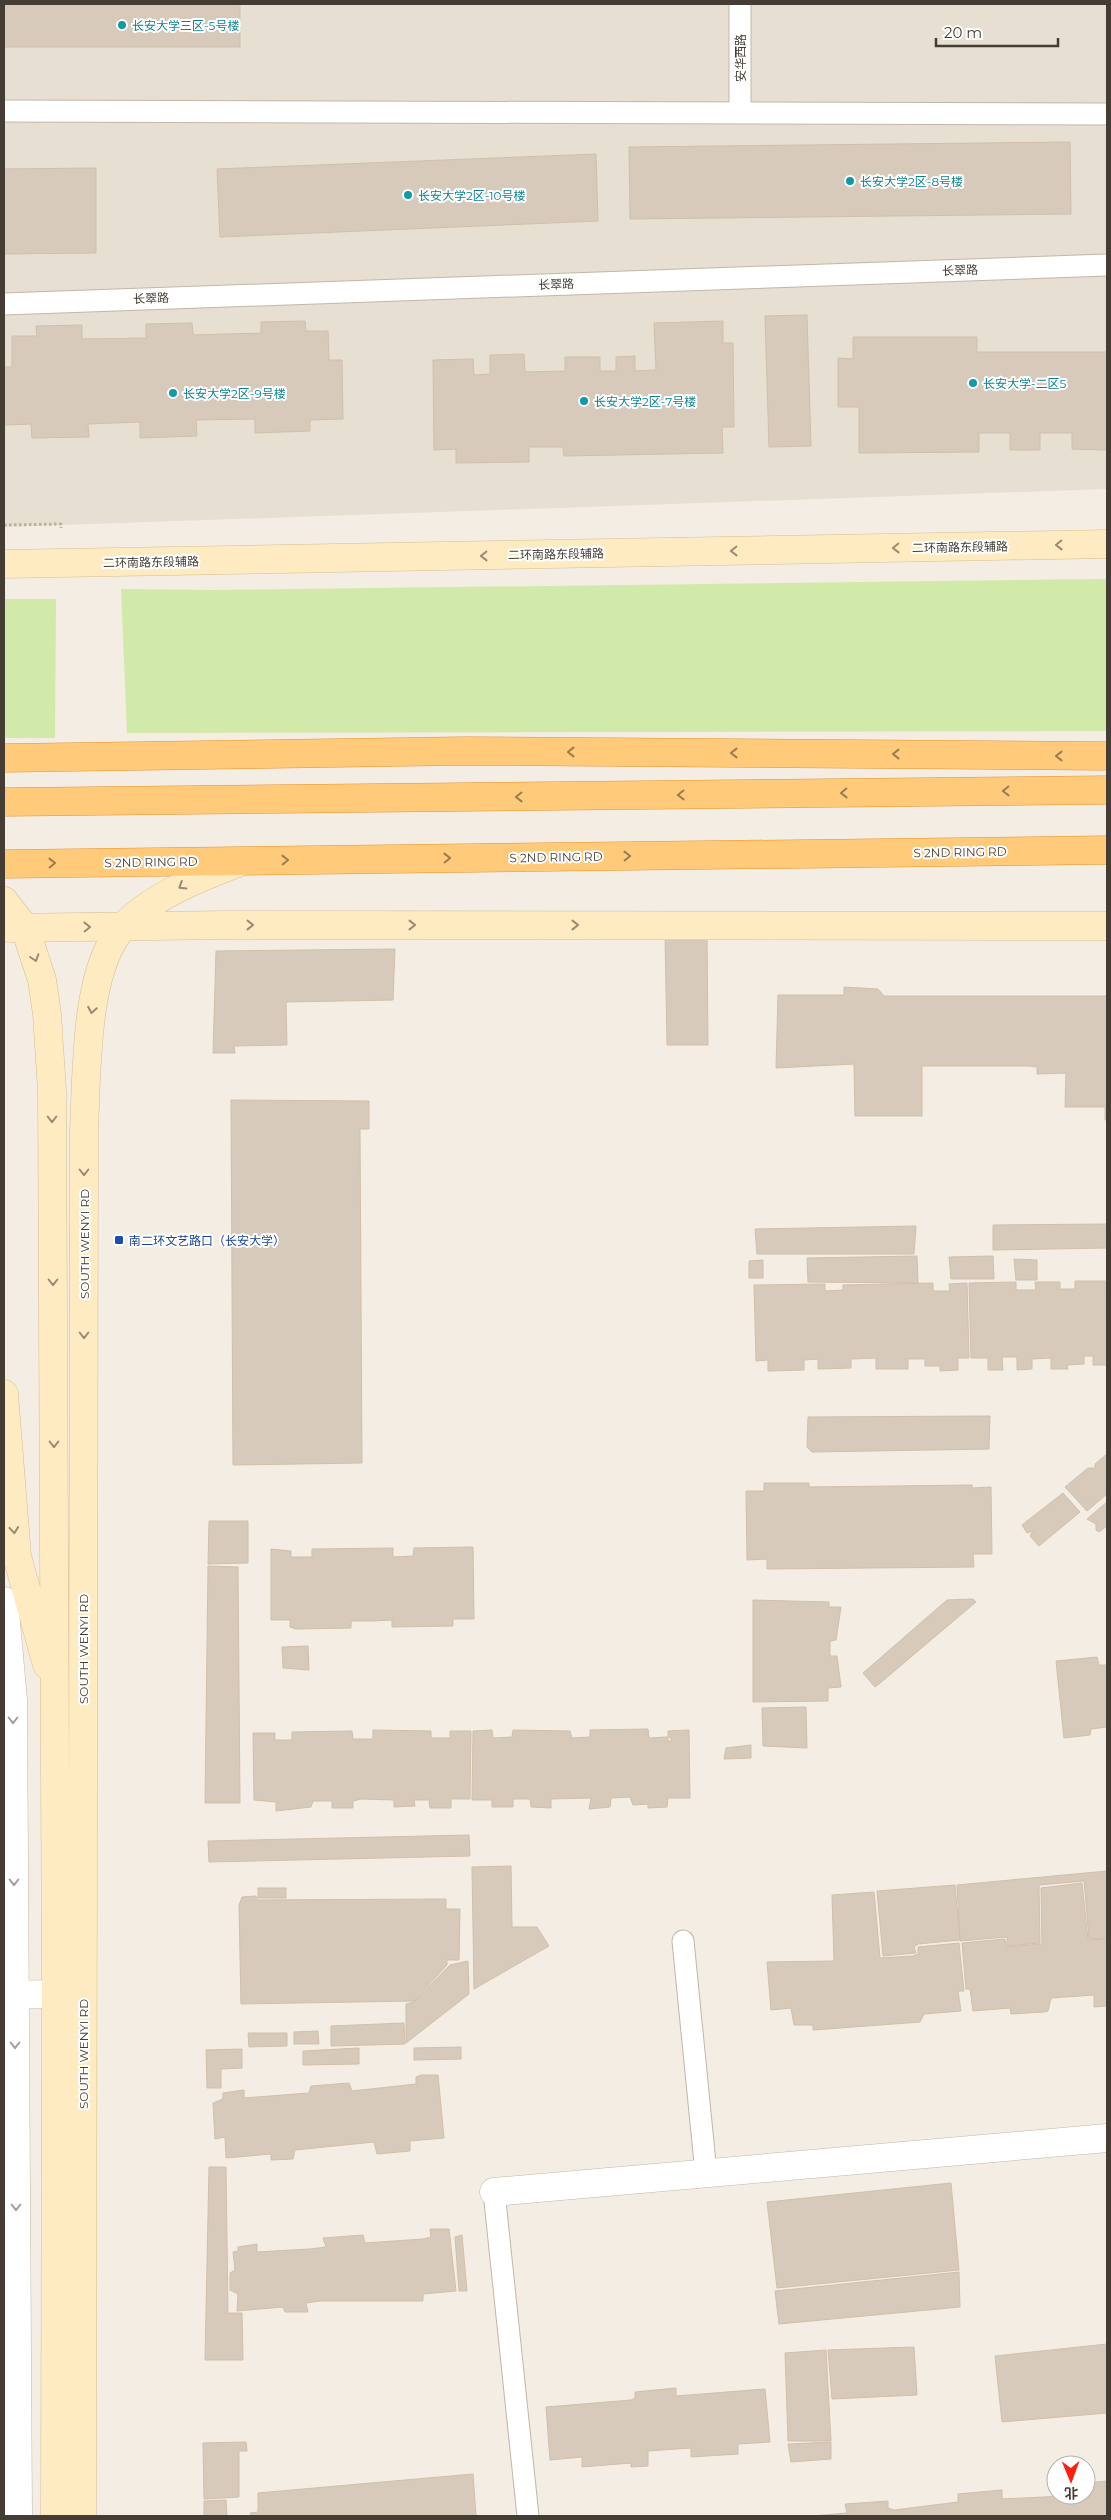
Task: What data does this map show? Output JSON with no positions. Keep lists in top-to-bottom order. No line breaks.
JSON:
{"streets":{"highway":["S 2ND RING RD"],"main road":["二环南路东段辅路","SOUTH WENYI RD"],"lane":["安华西路","长翠路"]},"crossings":[["S 2ND RING RD","SOUTH WENYI RD"]],"one_way":["二环南路东段辅路"],"places":{"other":["长安大学三区-5号楼","长安大学2区-8号楼","长安大学2区-10号楼","长安大学-二区5","长安大学2区-9号楼","长安大学2区-7号楼"],"transit":["南二环文艺路口（长安大学）"]},"scale_bar":"20 m","north":"bottom"}
